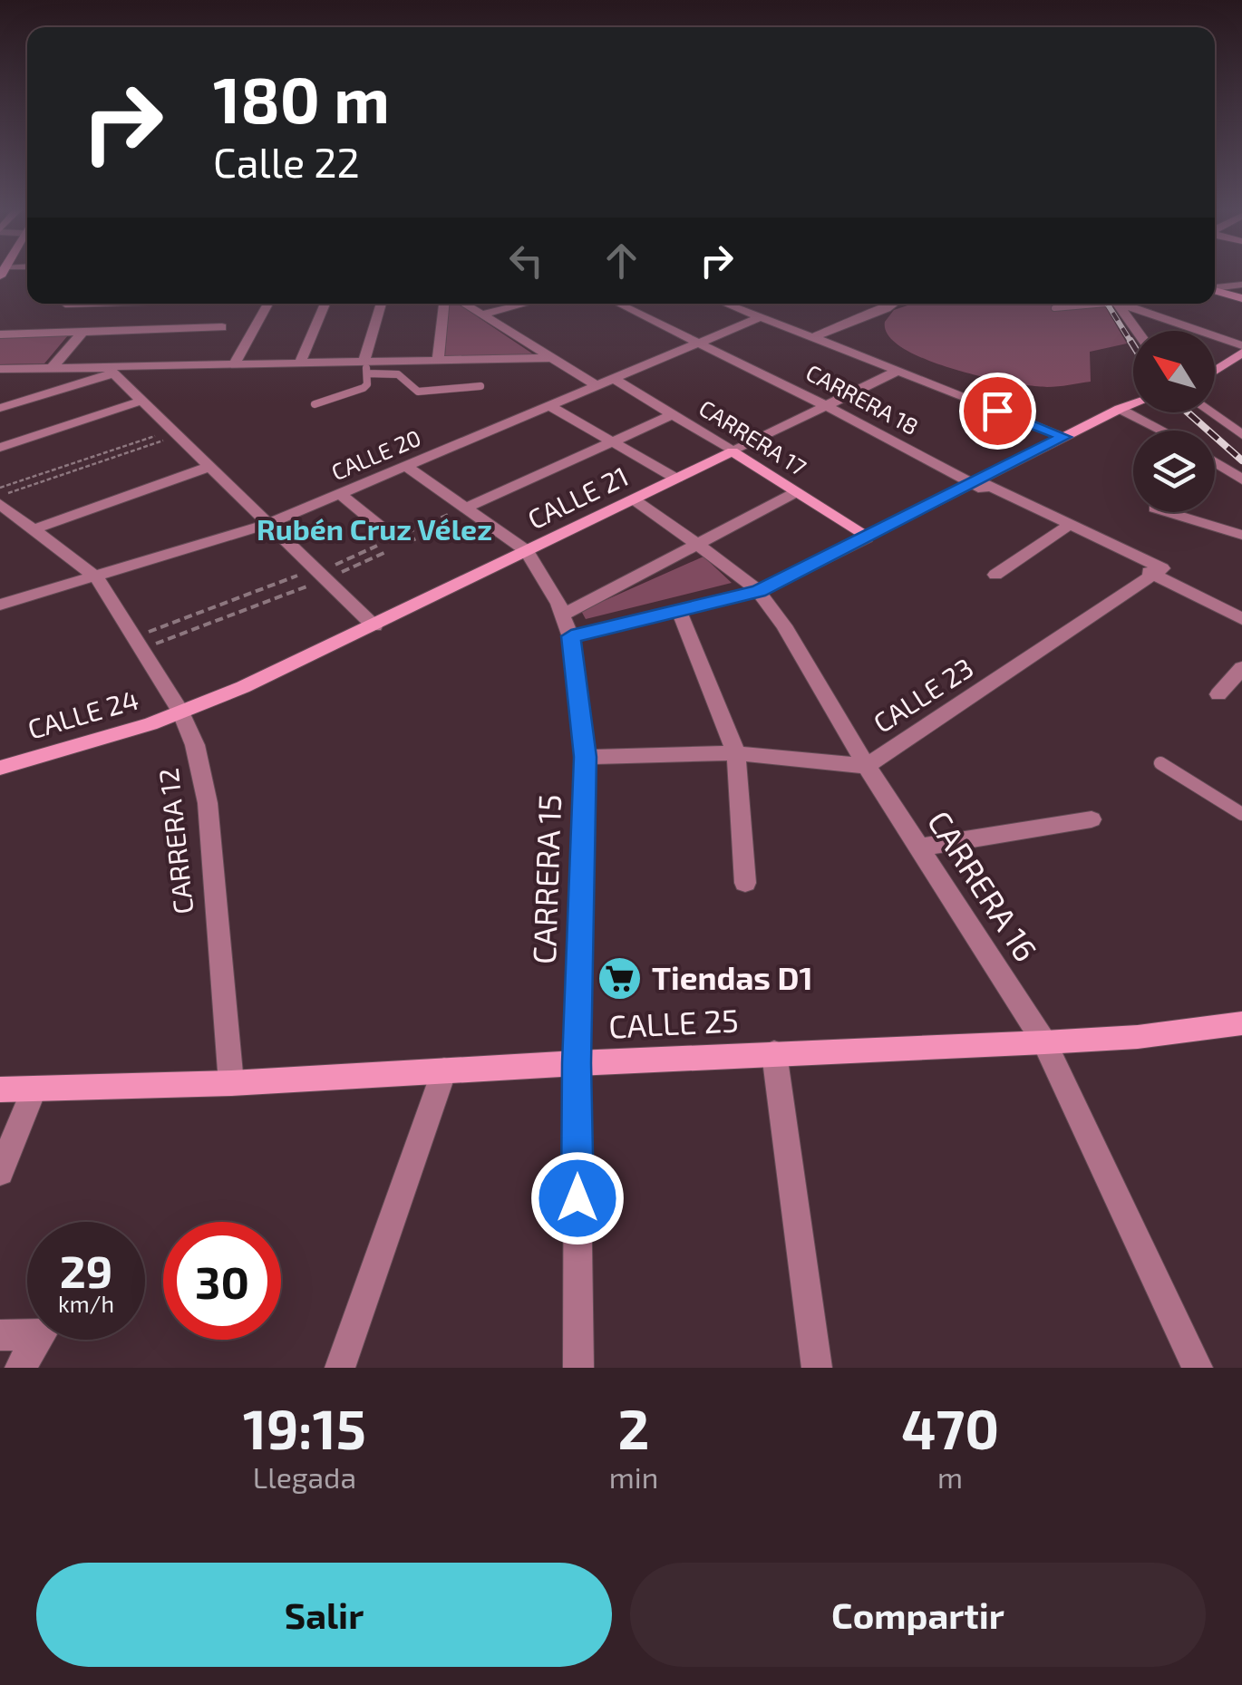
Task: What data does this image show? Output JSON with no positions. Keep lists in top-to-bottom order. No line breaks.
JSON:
{"streets":{"street":["CARRERA 18","CARRERA 17","CALLE 20","CALLE 21","CALLE 23","CALLE 24","CARRERA 12","CARRERA 15","CARRERA 16","CALLE 25"]},"crossings":[["CARRERA 18","CALLE 20"],["CARRERA 18","CALLE 21"],["CARRERA 18","CALLE 23"],["CARRERA 17","CALLE 20"],["CARRERA 17","CALLE 21"],["CALLE 20","CARRERA 12"],["CALLE 20","CARRERA 15"],["CALLE 21","CALLE 24"],["CALLE 21","CARRERA 12"],["CALLE 21","CARRERA 15"],["CALLE 21","CARRERA 16"],["CALLE 23","CARRERA 15"],["CALLE 23","CARRERA 16"],["CALLE 24","CARRERA 12"],["CARRERA 12","CALLE 25"],["CARRERA 15","CALLE 25"],["CARRERA 16","CALLE 25"]],"districts":["Rubén Cruz Vélez"],"places":{"supermarket":["Tiendas D1"]},"north":"top left","page":{"turn":["180 m","Calle 22"],"speed":"29 km/h","limit":"30","eta":["19:15","Llegada","2","min","470","m"],"buttons":["Salir","Compartir"]}}
